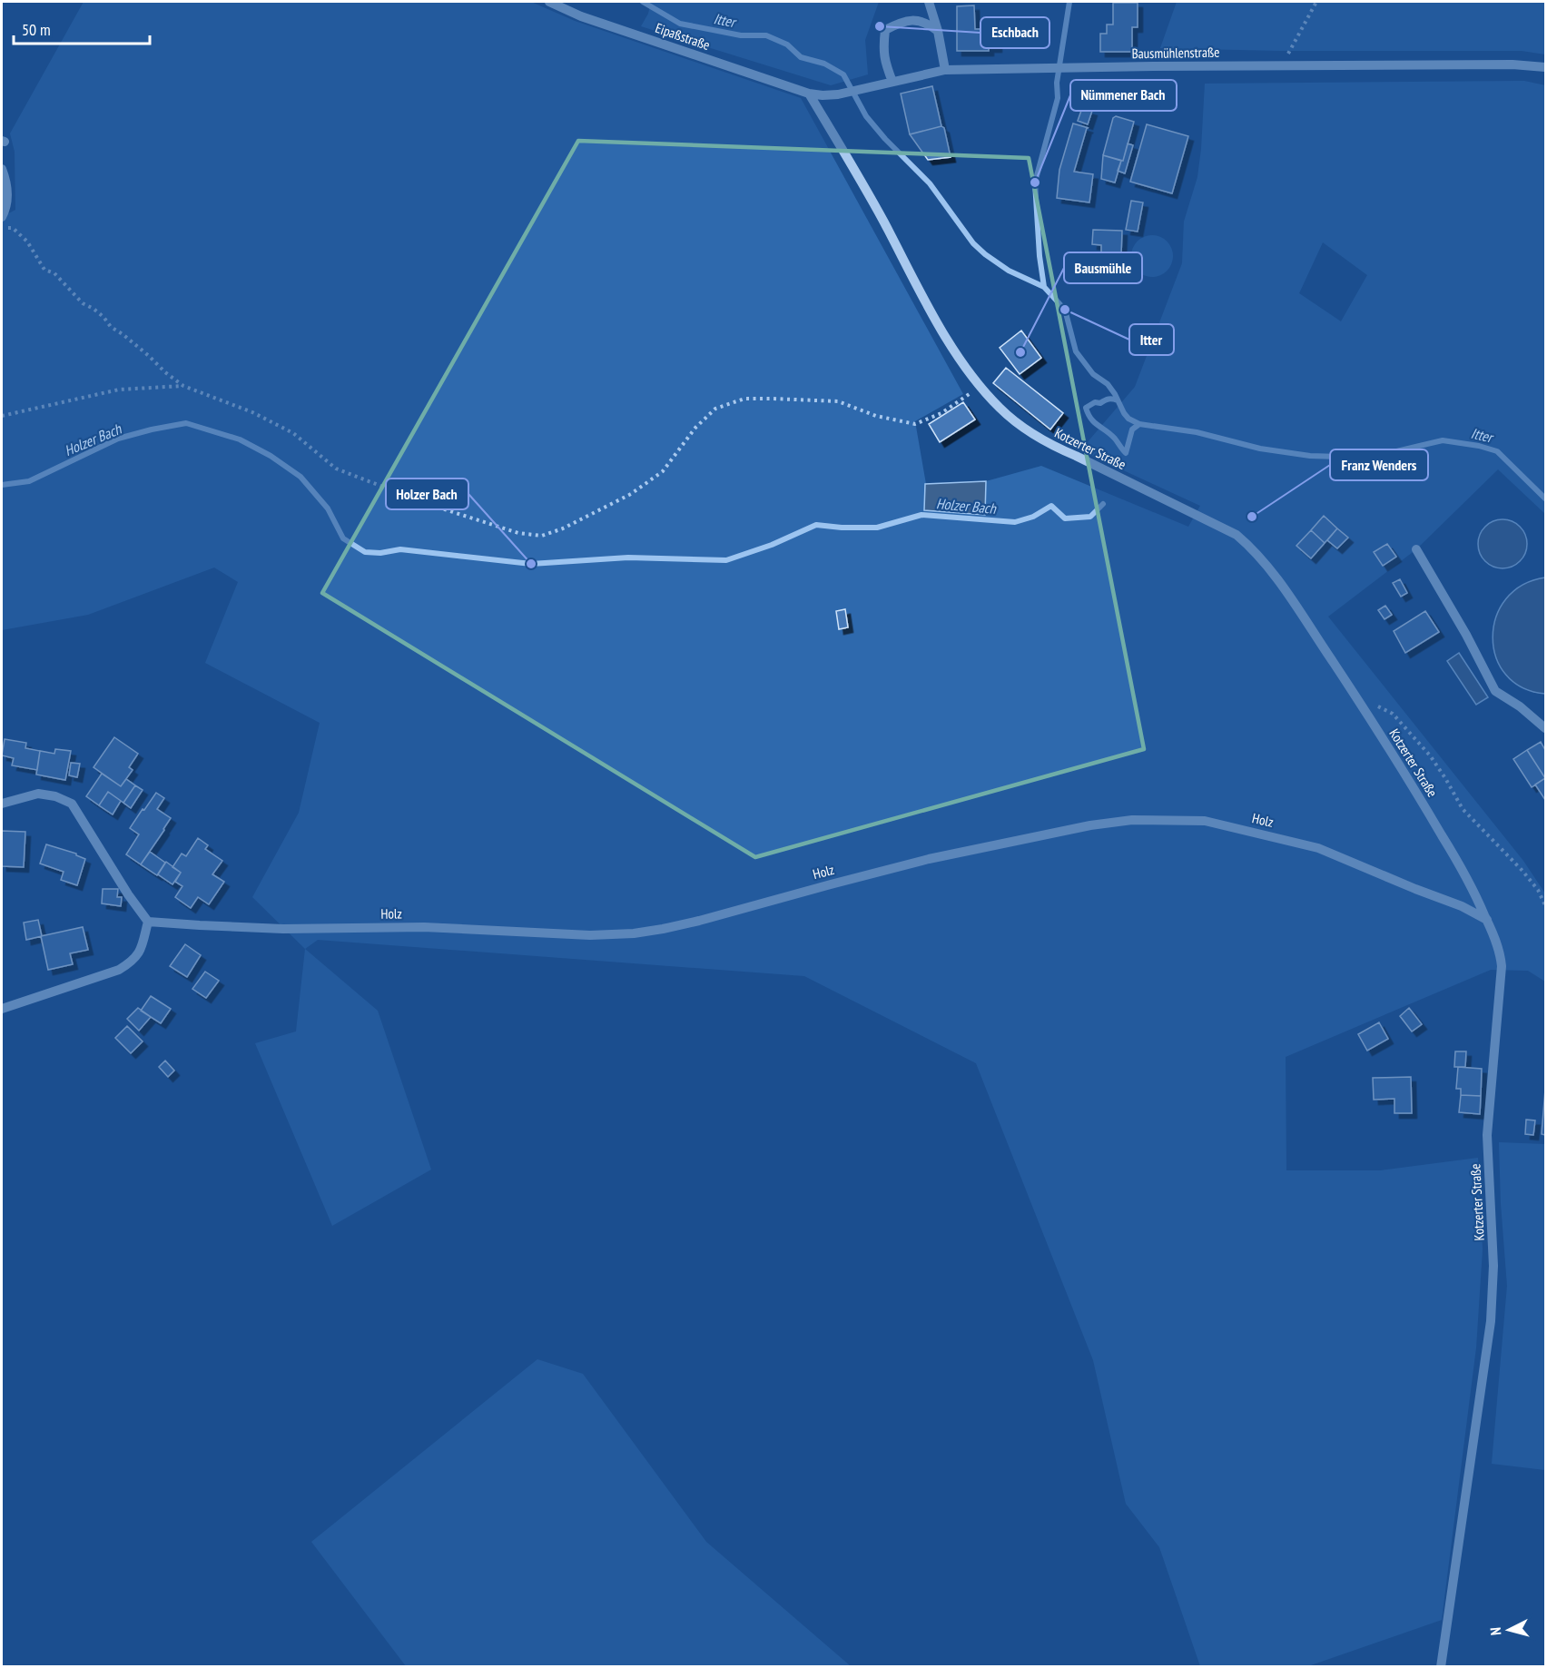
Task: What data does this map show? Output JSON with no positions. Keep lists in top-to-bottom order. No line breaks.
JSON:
{"streets":{"street":["Eipaßstraße","Bausmühlenstraße","Kotzerter Straße","Holz"]},"crossings":[["Eipaßstraße","Bausmühlenstraße"],["Eipaßstraße","Kotzerter Straße"],["Bausmühlenstraße","Kotzerter Straße"],["Kotzerter Straße","Holz"]],"water":["Itter","Holzer Bach"],"places":["Eschbach","Nümmener Bach","Itter","Bausmühle","Franz Wenders","Holzer Bach"],"scale_bar":"50 m","north":"left"}
